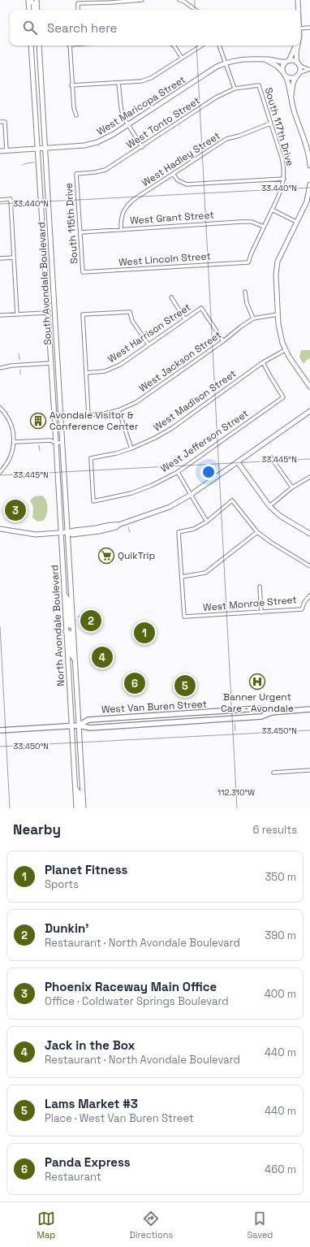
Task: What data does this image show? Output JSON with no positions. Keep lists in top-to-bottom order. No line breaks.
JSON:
{"streets":{"main road":["West Maricopa Street","South Avondale Boulevard","North Avondale Boulevard","West Van Buren Street"],"street":["West Tonto Street","South 117th Drive","West Hadley Street","West Grant Street","South 115th Drive","West Lincoln Street","West Harrison Street","West Jackson Street","West Madison Street","West Jefferson Street","West Monroe Street"]},"crossings":[["West Maricopa Street","South Avondale Boulevard"],["West Tonto Street","South 117th Drive"],["West Tonto Street","South 115th Drive"],["South 117th Drive","West Hadley Street"],["South 117th Drive","West Grant Street"],["South 117th Drive","West Lincoln Street"],["West Hadley Street","West Grant Street"],["West Grant Street","South 115th Drive"],["South 115th Drive","West Lincoln Street"],["South Avondale Boulevard","North Avondale Boulevard"],["West Harrison Street","West Jackson Street"],["West Madison Street","West Jefferson Street"],["North Avondale Boulevard","West Van Buren Street"]],"places":{"building":["Avondale Visitor & Conference Center"],"supermarket":["QuikTrip"],"hospital":["Banner Urgent Care - Avondale"]},"page":{"search":"Search here","pins":["3","2","1","4","6","5"],"heading":["Nearby","6 results"],"list":[{"mark":"1","name":"Planet Fitness","note":"Sports","value":"350 m"},{"mark":"2","name":"Dunkin'","note":"Restaurant · North Avondale Boulevard","value":"390 m"},{"mark":"3","name":"Phoenix Raceway Main Office","note":"Office · Coldwater Springs Boulevard","value":"400 m"},{"mark":"4","name":"Jack in the Box","note":"Restaurant · North Avondale Boulevard","value":"440 m"},{"mark":"5","name":"Lams Market #3","note":"Place · West Van Buren Street","value":"440 m"},{"mark":"6","name":"Panda Express","note":"Restaurant","value":"460 m"}],"nav":["Map","Directions","Saved"]},"coordinates":["33.440°N","33.445°N","33.450°N","112.310°W"]}
